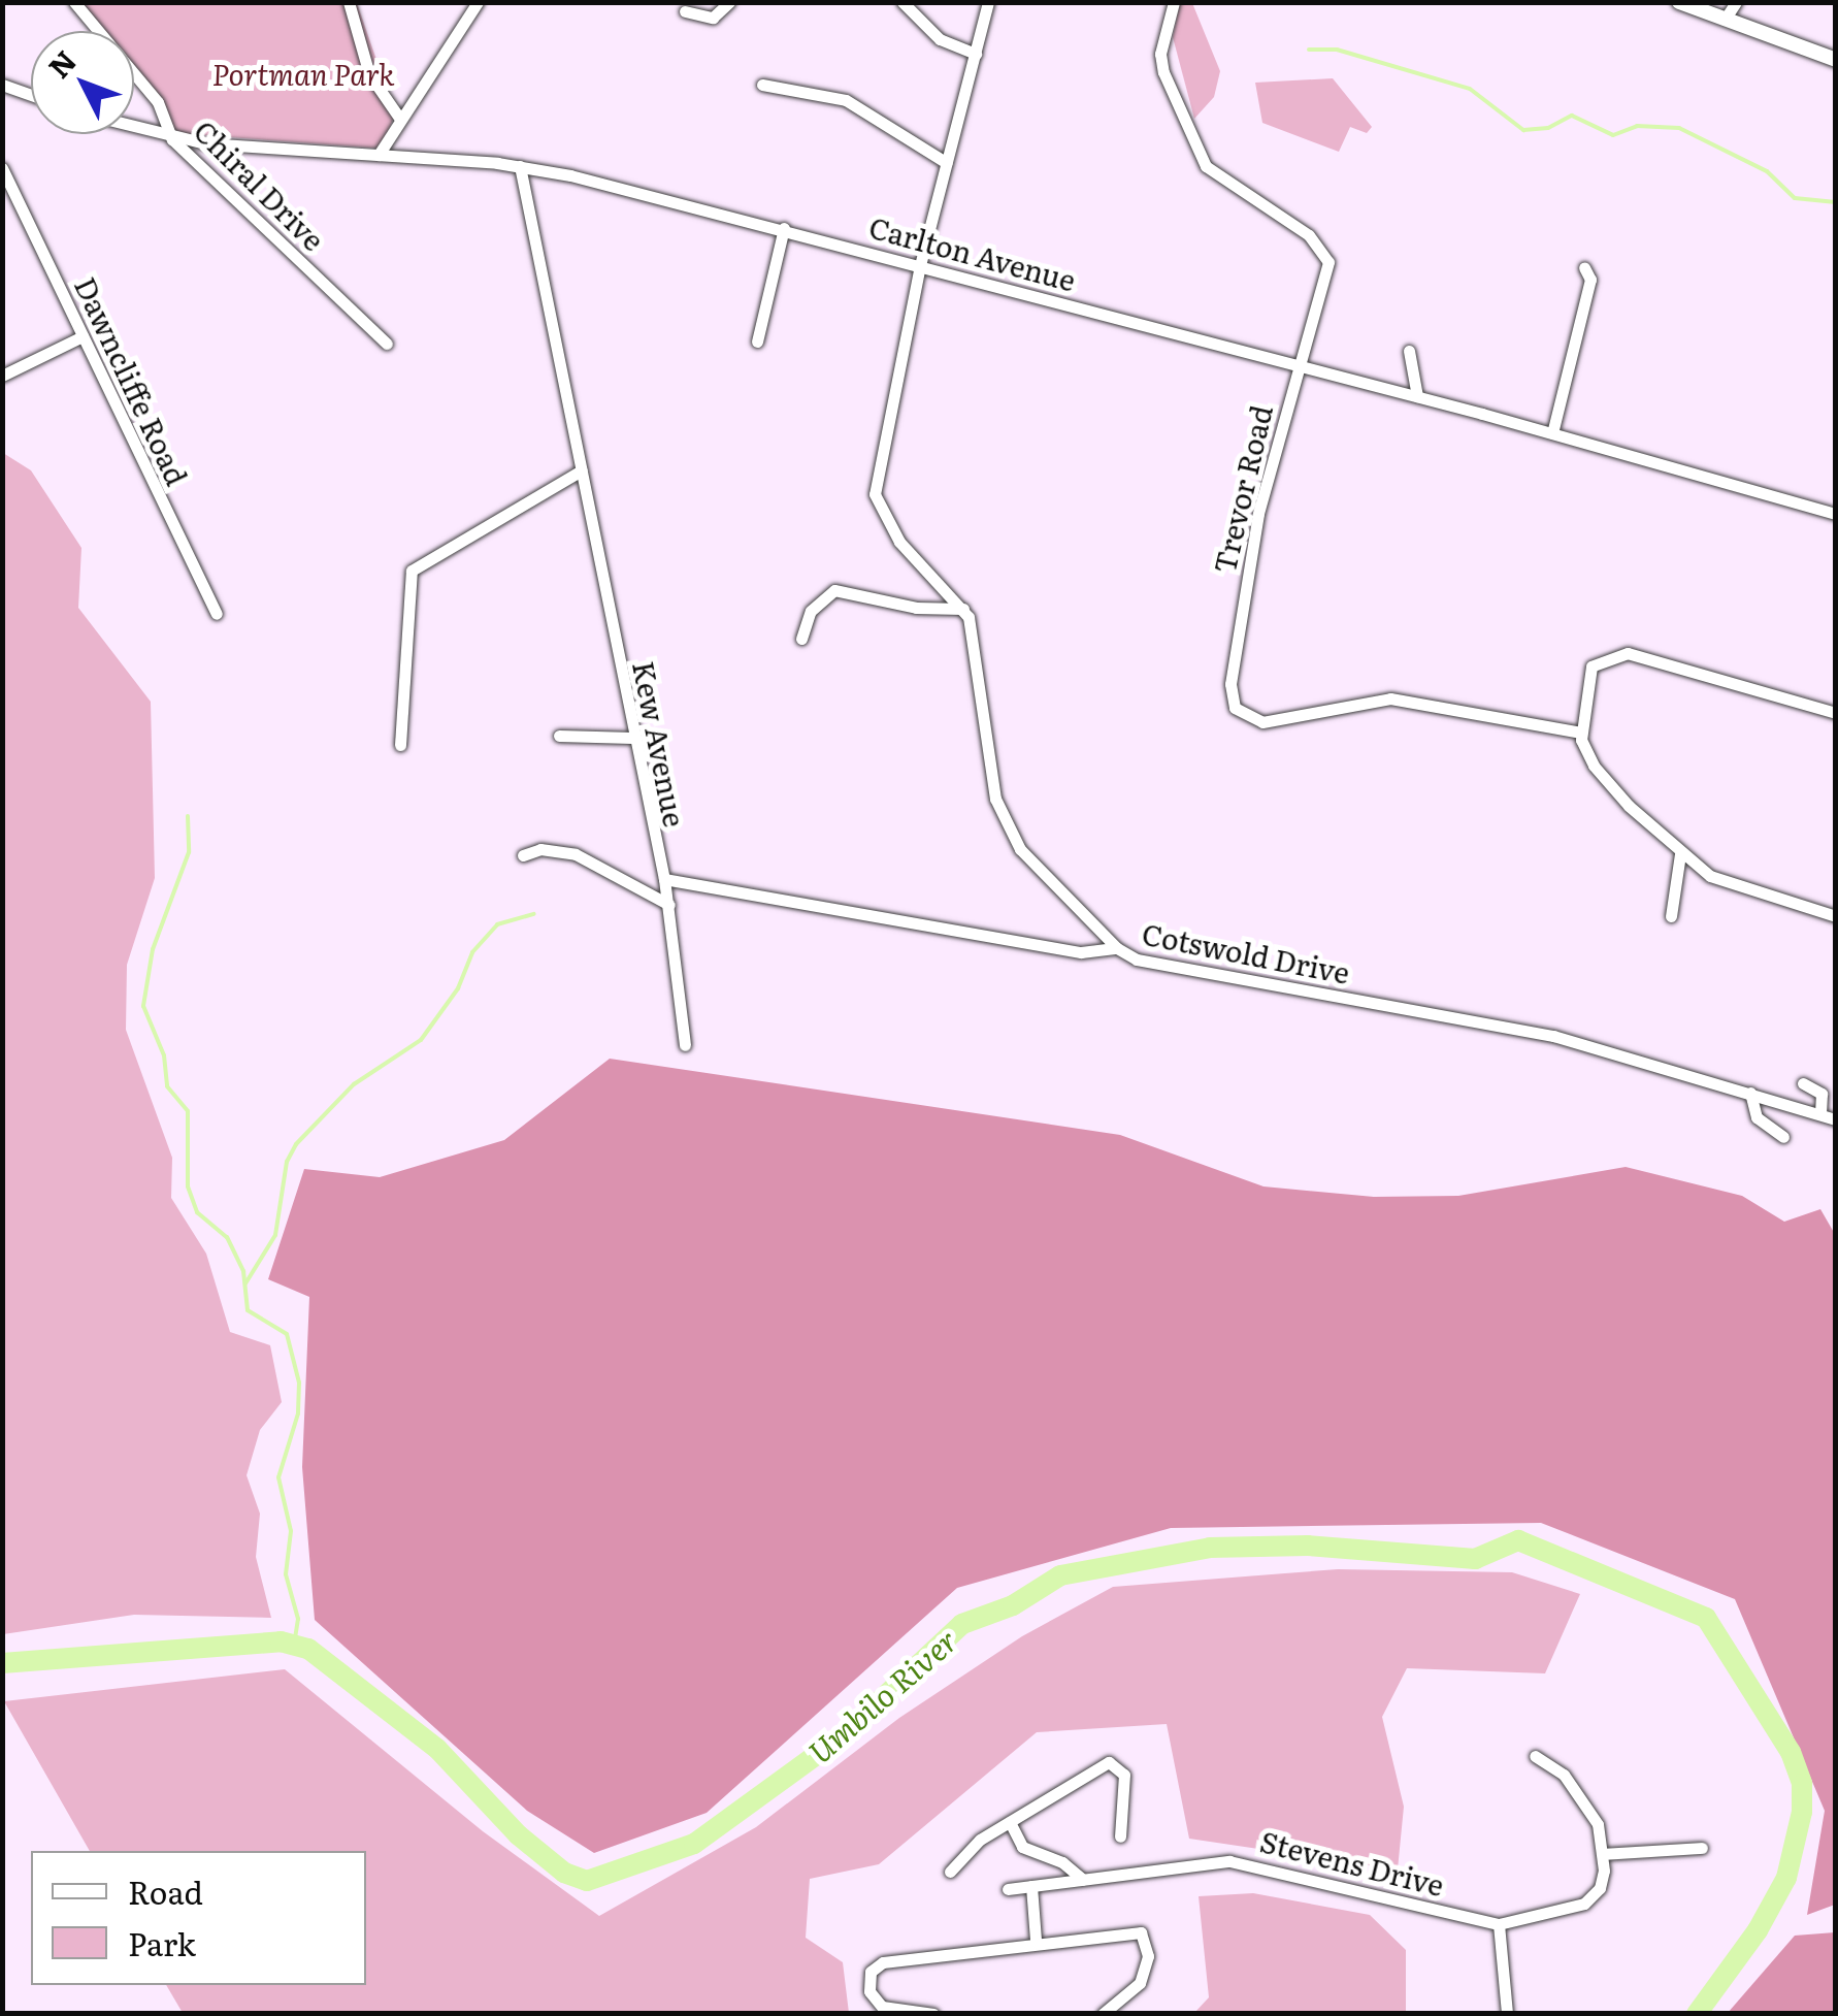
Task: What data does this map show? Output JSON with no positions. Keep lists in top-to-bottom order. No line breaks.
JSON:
{"streets":{"street":["Chiral Drive","Carlton Avenue","Dawncliffe Road","Trevor Road","Kew Avenue","Cotswold Drive","Stevens Drive"]},"crossings":[["Chiral Drive","Carlton Avenue"],["Carlton Avenue","Trevor Road"],["Carlton Avenue","Kew Avenue"],["Carlton Avenue","Cotswold Drive"]],"water":["Umbilo River"],"parks":["Portman Park"],"legend":["Road","Park"],"north":"top left"}
